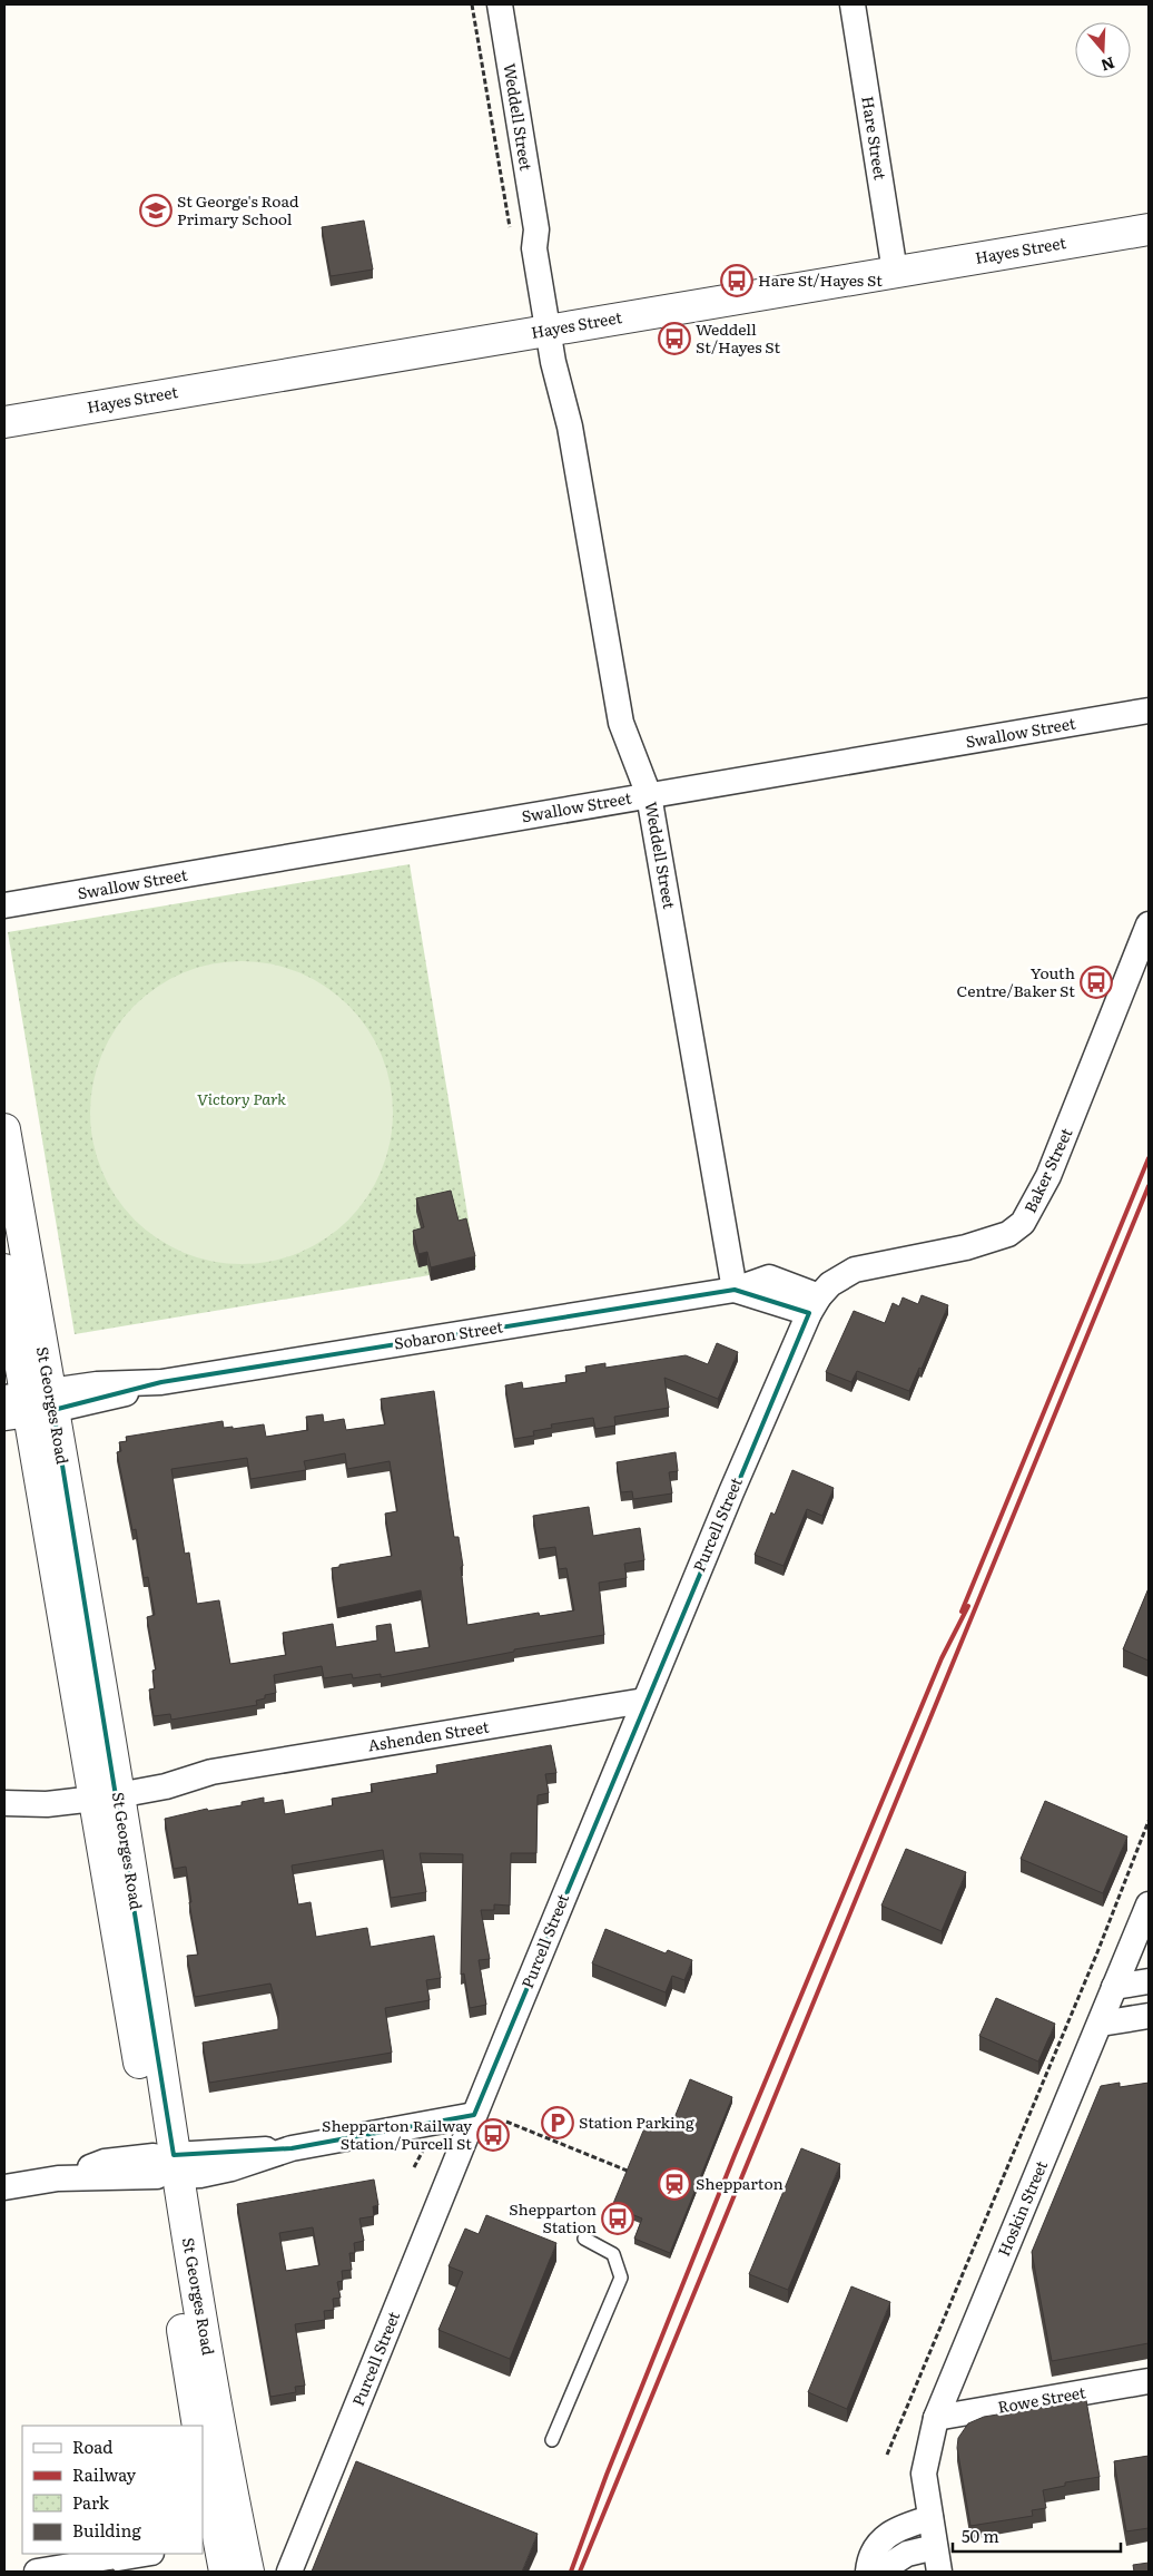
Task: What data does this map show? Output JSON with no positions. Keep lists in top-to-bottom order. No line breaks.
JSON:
{"streets":{"street":["Weddell Street","Hare Street","Hayes Street","Swallow Street","Baker Street","Sobaron Street","St Georges Road","Purcell Street","Ashenden Street","Hoskin Street","Rowe Street"]},"crossings":[["Weddell Street","Hayes Street"],["Weddell Street","Swallow Street"],["Weddell Street","Sobaron Street"],["Hare Street","Hayes Street"],["Baker Street","Sobaron Street"],["Baker Street","Purcell Street"],["Sobaron Street","St Georges Road"],["Sobaron Street","Purcell Street"],["St Georges Road","Ashenden Street"],["Purcell Street","Ashenden Street"],["Hoskin Street","Rowe Street"]],"parks":["Victory Park"],"places":{"school or university":["St George's Road Primary School"],"bus stop":["Hare St/Hayes St","Weddell St/Hayes St","Youth Centre/Baker St","Shepparton Railway Station/Purcell St","Shepparton Station"],"parking":["Station Parking"],"station":["Shepparton"]},"legend":["Road","Railway","Park","Building"],"scale_bar":"50 m","north":"bottom"}
